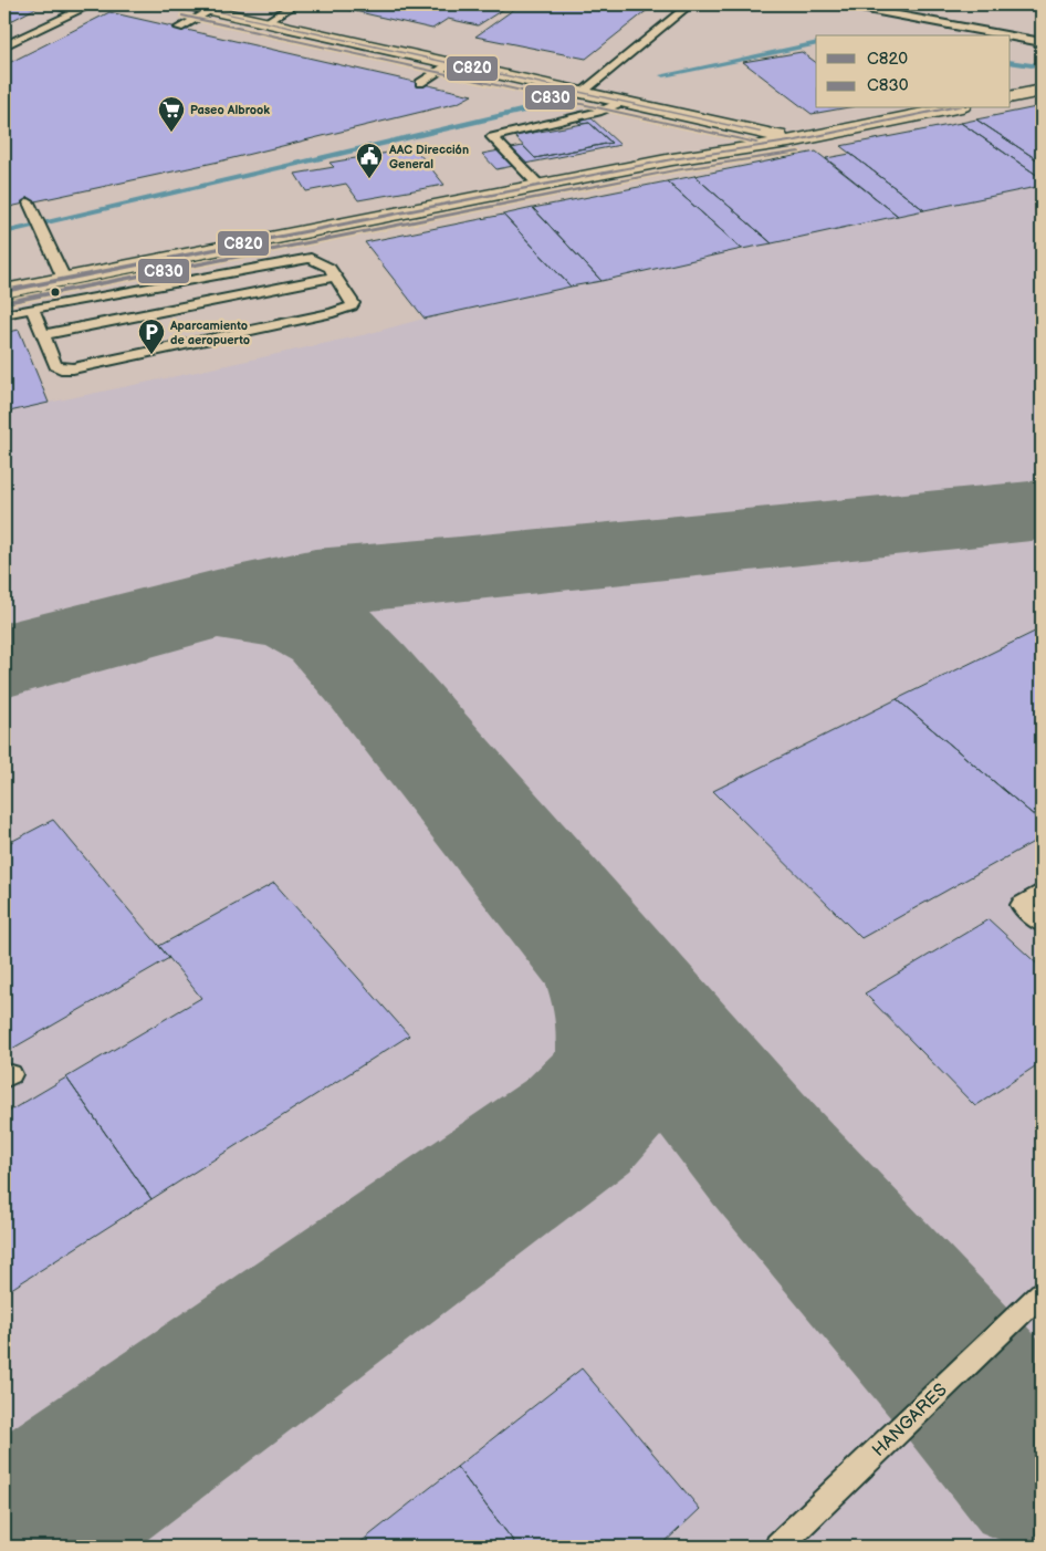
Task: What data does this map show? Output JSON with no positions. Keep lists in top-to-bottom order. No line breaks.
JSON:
{"streets":{"lane":["HANGARES"]},"places":{"supermarket":["Paseo Albrook"],"public building":["AAC Dirección General"],"parking":["Aparcamiento de aeropuerto"]},"lines":["transit line C820","transit line C830"],"legend":["C820","C830"]}
